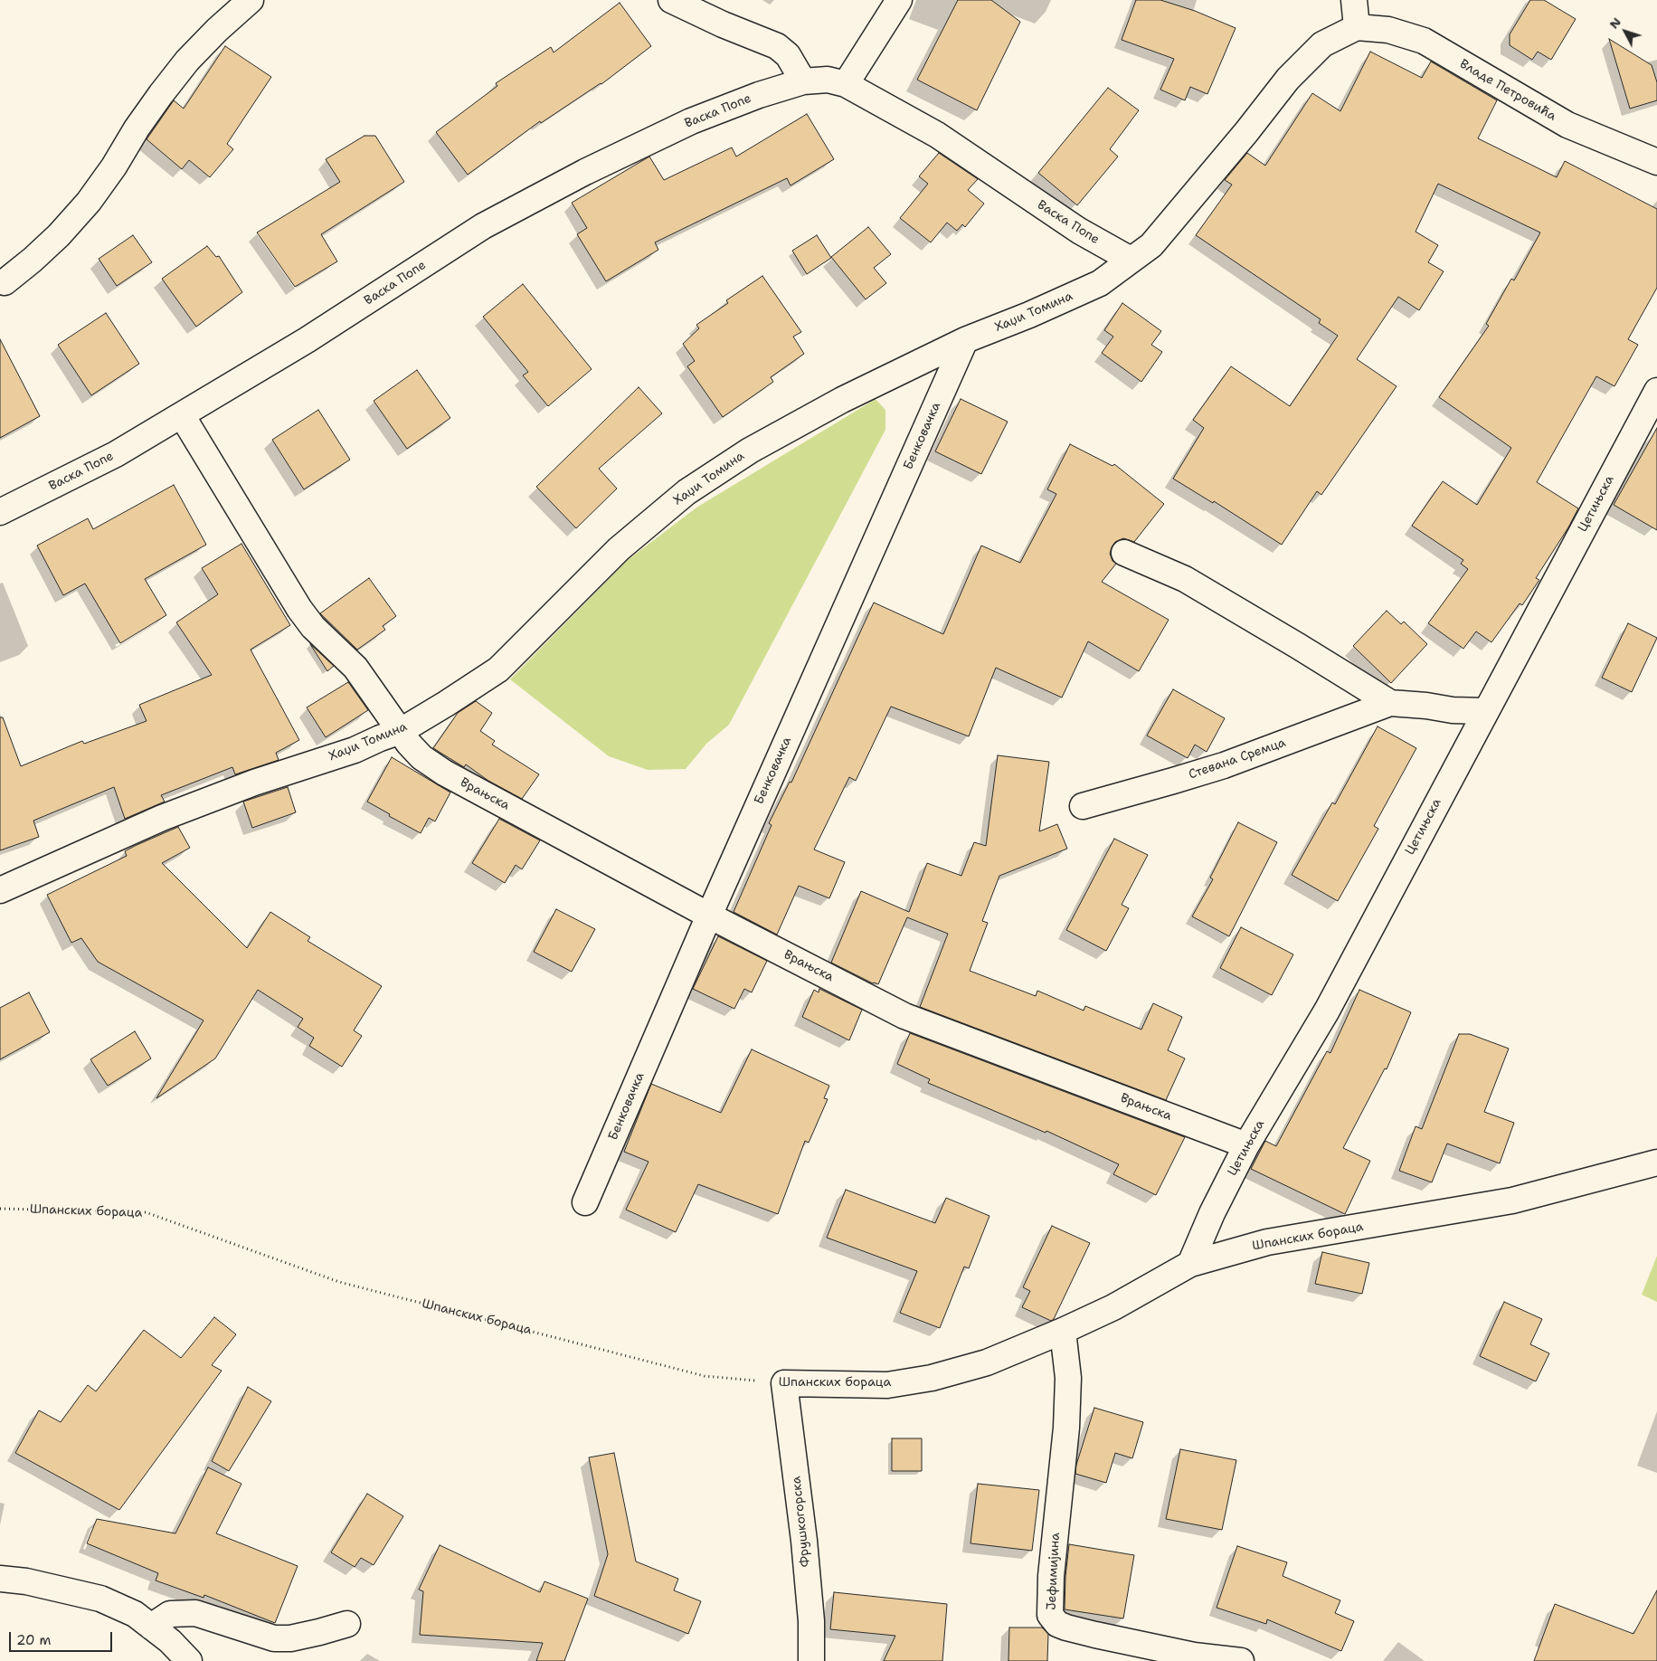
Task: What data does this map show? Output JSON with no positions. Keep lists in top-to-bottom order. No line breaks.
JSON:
{"streets":{"street":["Владе Петровића","Васка Попе","Хаџи Томина","Бенковачка","Цетињска","Стевана Сремца","Врањска","Шпанских бораца","Фрушкогорска","Јефимијина"]},"crossings":[["Владе Петровића","Хаџи Томина"],["Васка Попе","Хаџи Томина"],["Васка Попе","Врањска"],["Хаџи Томина","Бенковачка"],["Хаџи Томина","Врањска"],["Бенковачка","Врањска"],["Цетињска","Стевана Сремца"],["Цетињска","Врањска"],["Цетињска","Шпанских бораца"],["Шпанских бораца","Фрушкогорска"],["Шпанских бораца","Јефимијина"]],"scale_bar":"20 m","north":"top left"}
